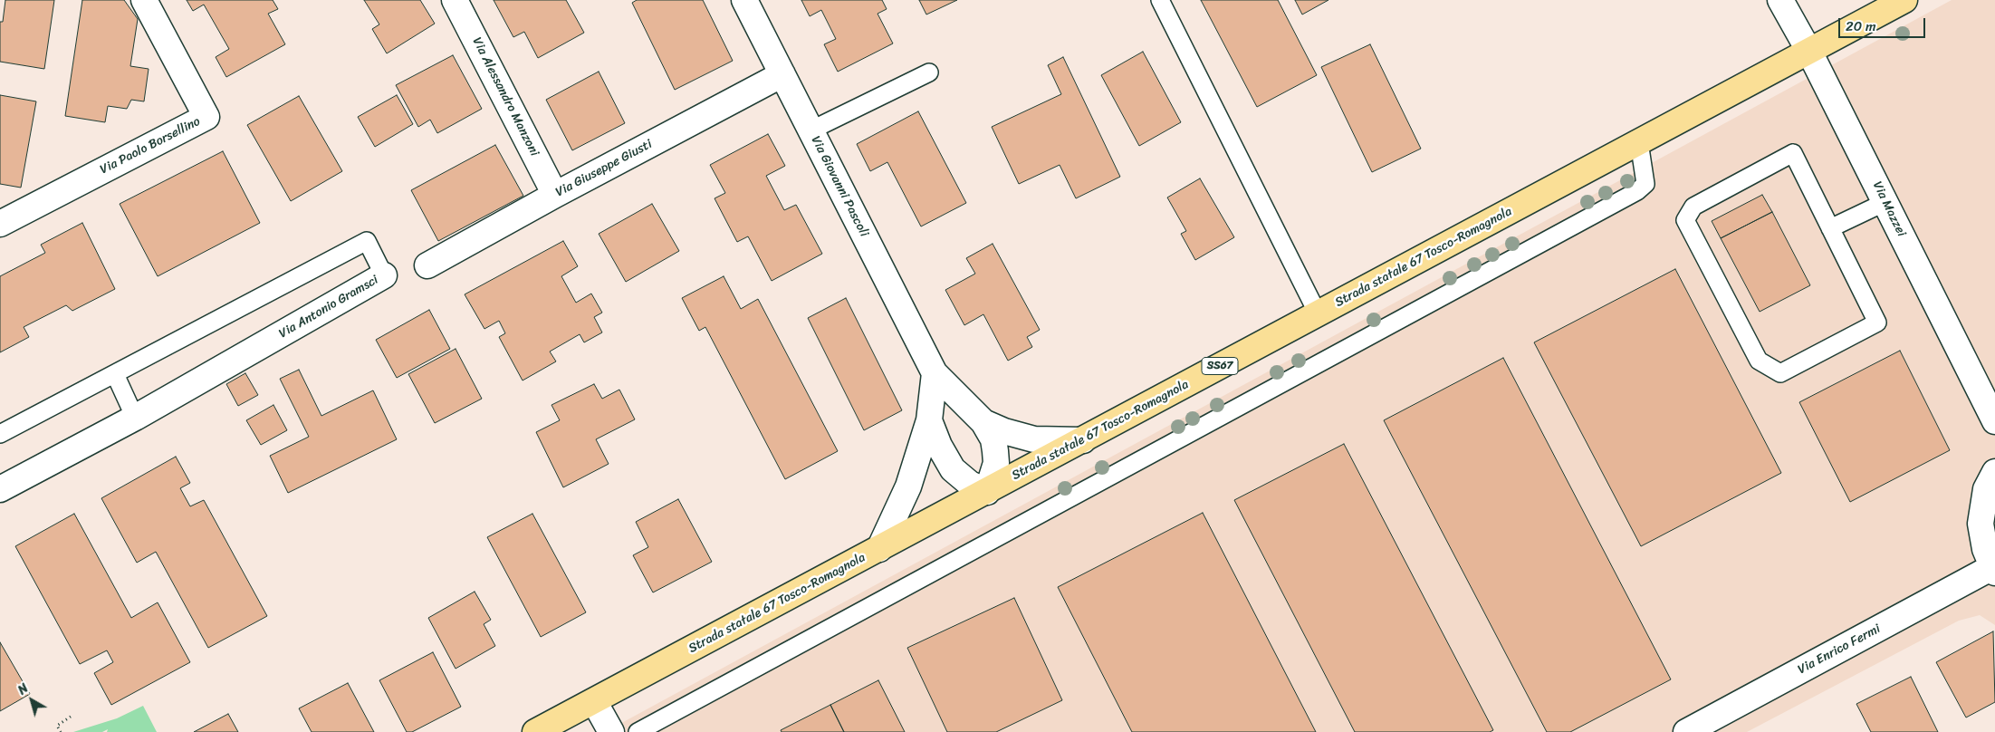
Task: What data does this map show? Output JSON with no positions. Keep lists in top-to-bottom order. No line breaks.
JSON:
{"streets":{"main road":["Strada statale 67 Tosco-Romagnola","SS67"],"street":["Via Alessandro Manzoni","Via Paolo Borsellino","Via Giuseppe Giusti","Via Giovanni Pascoli","Via Mazzei","Via Antonio Gramsci","Via Enrico Fermi"]},"crossings":[["Via Alessandro Manzoni","Via Giuseppe Giusti"],["Via Giuseppe Giusti","Via Giovanni Pascoli"],["Via Giovanni Pascoli","Strada statale 67 Tosco-Romagnola"],["Via Mazzei","Strada statale 67 Tosco-Romagnola"]],"scale_bar":"20 m","north":"top left"}
